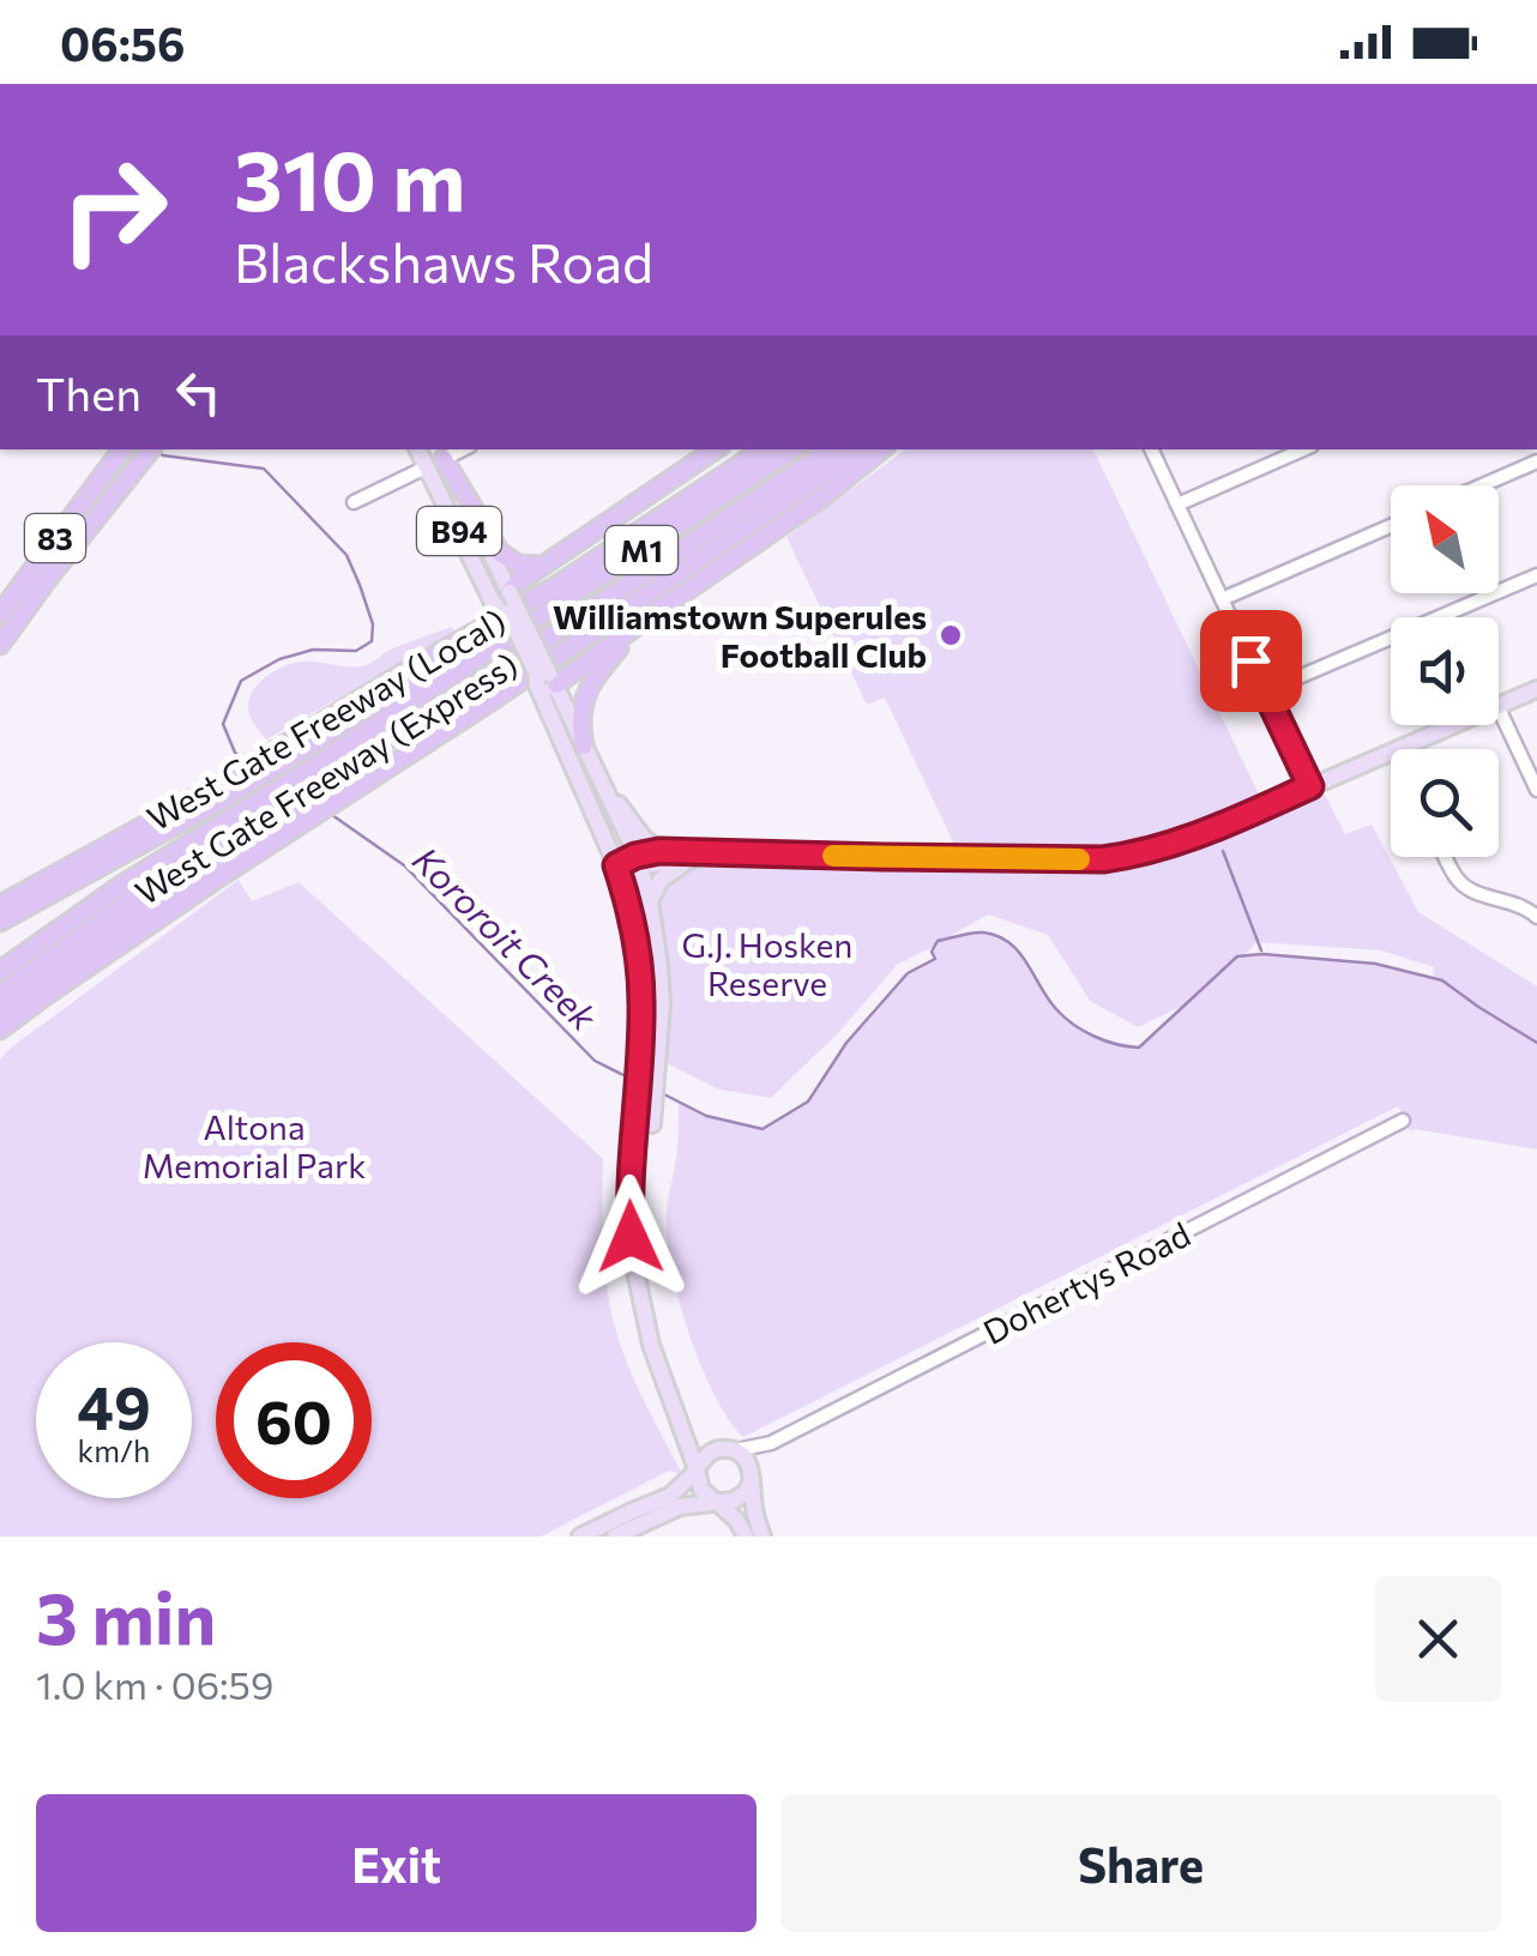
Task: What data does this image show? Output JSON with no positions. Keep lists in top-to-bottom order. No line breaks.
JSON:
{"streets":{"highway":["83","M1","West Gate Freeway (Local)","West Gate Freeway (Express)"],"main road":["B94"],"street":["Dohertys Road"]},"crossings":[["B94","Dohertys Road"],["M1","West Gate Freeway (Local)"],["West Gate Freeway (Local)","West Gate Freeway (Express)"]],"water":["Kororoit Creek"],"parks":["G.J. Hosken Reserve","Altona Memorial Park"],"places":["Williamstown Superules Football Club"],"north":"top left","page":{"status":"06:56","turn":["310 m","Blackshaws Road"],"then":"Then","speed":"49 km/h","limit":"60","heading":["3 min","1.0 km · 06:59"],"buttons":["Exit","Share"]}}
